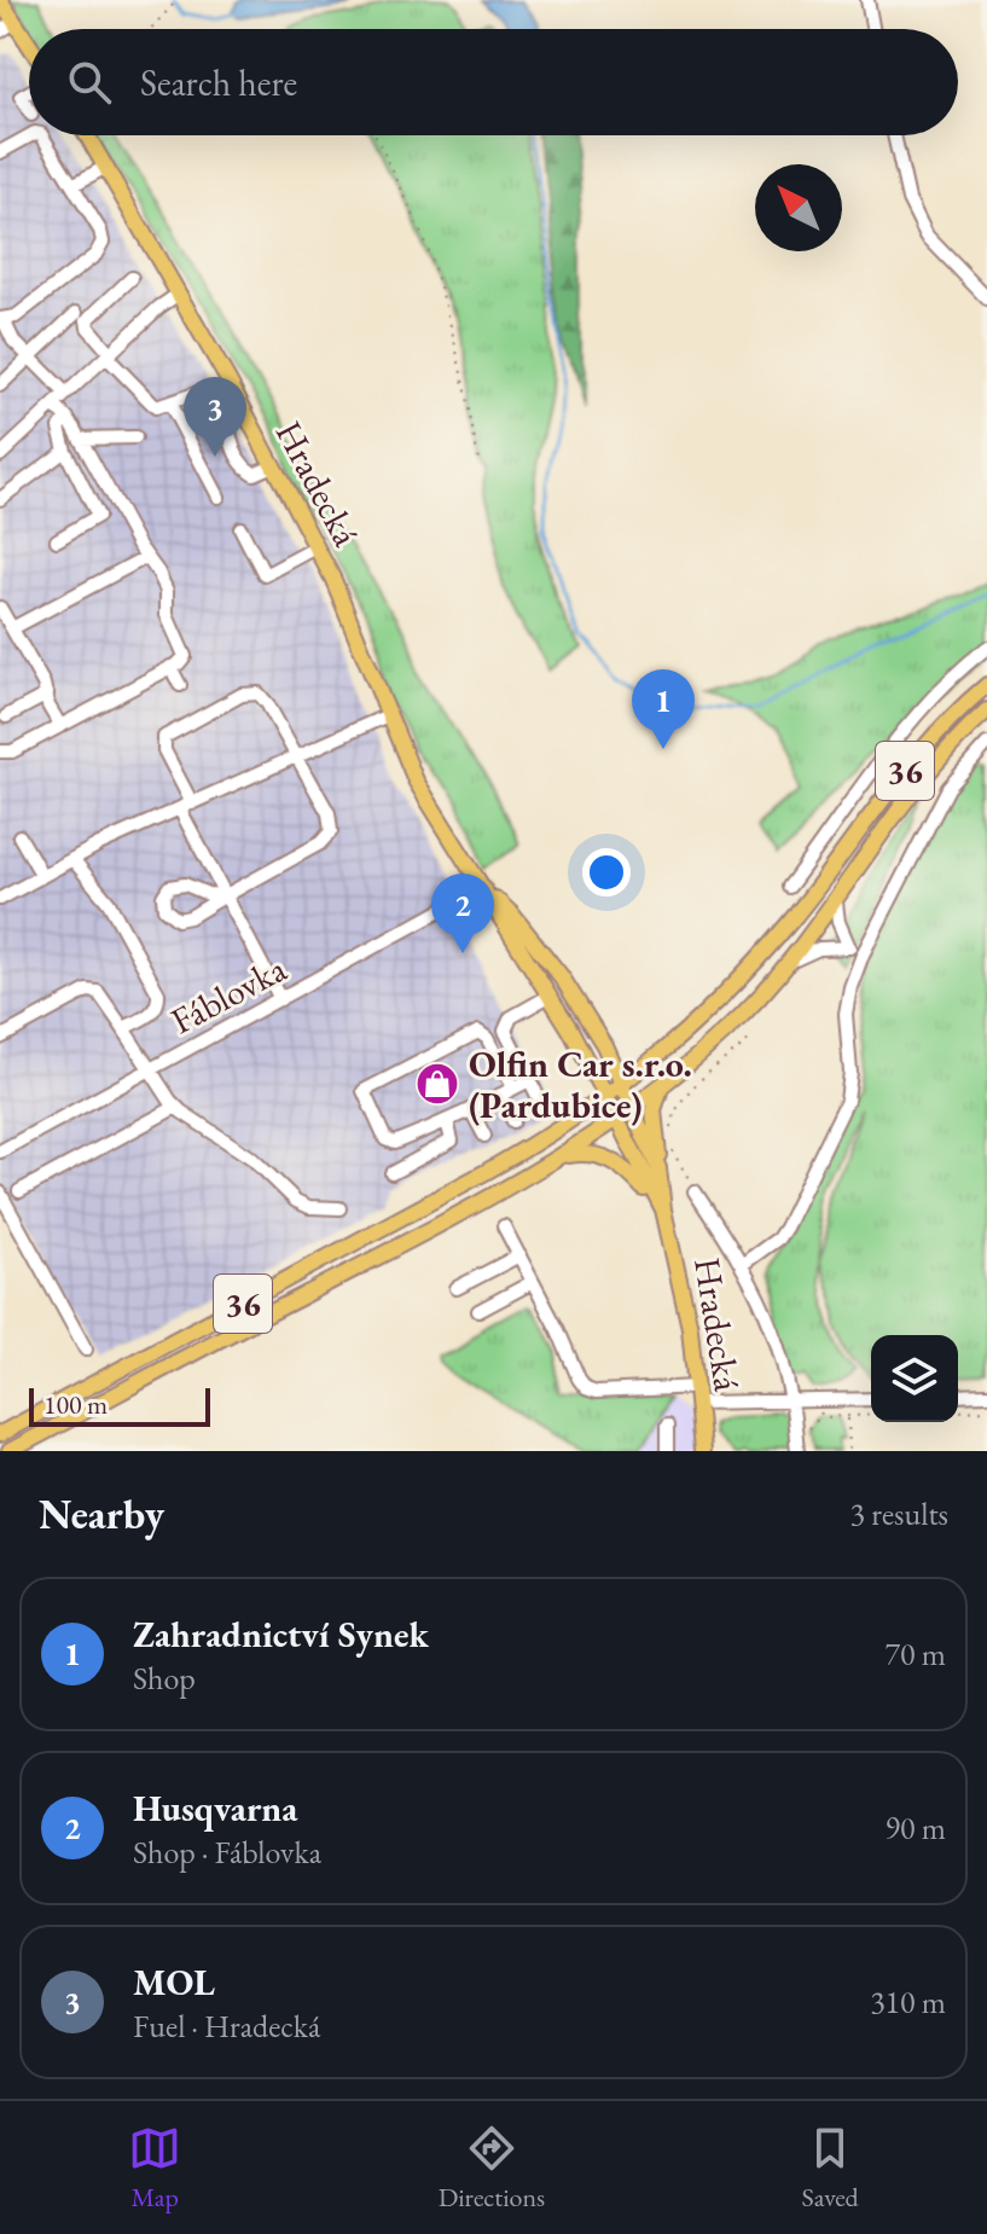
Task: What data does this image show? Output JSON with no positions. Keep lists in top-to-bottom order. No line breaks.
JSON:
{"streets":{"main road":["Hradecká","36"],"street":["Fáblovka"]},"crossings":[["Hradecká","36"],["Hradecká","Fáblovka"]],"places":{"shop":["Olfin Car s.r.o. (Pardubice)"]},"scale_bar":"100 m","north":"top left","page":{"search":"Search here","pins":["3","1","2"],"scale":"100 m","heading":["Nearby","3 results"],"list":[{"mark":"1","name":"Zahradnictví Synek","note":"Shop","value":"70 m"},{"mark":"2","name":"Husqvarna","note":"Shop · Fáblovka","value":"90 m"},{"mark":"3","name":"MOL","note":"Fuel · Hradecká","value":"310 m"}],"nav":["Map","Directions","Saved"]}}
